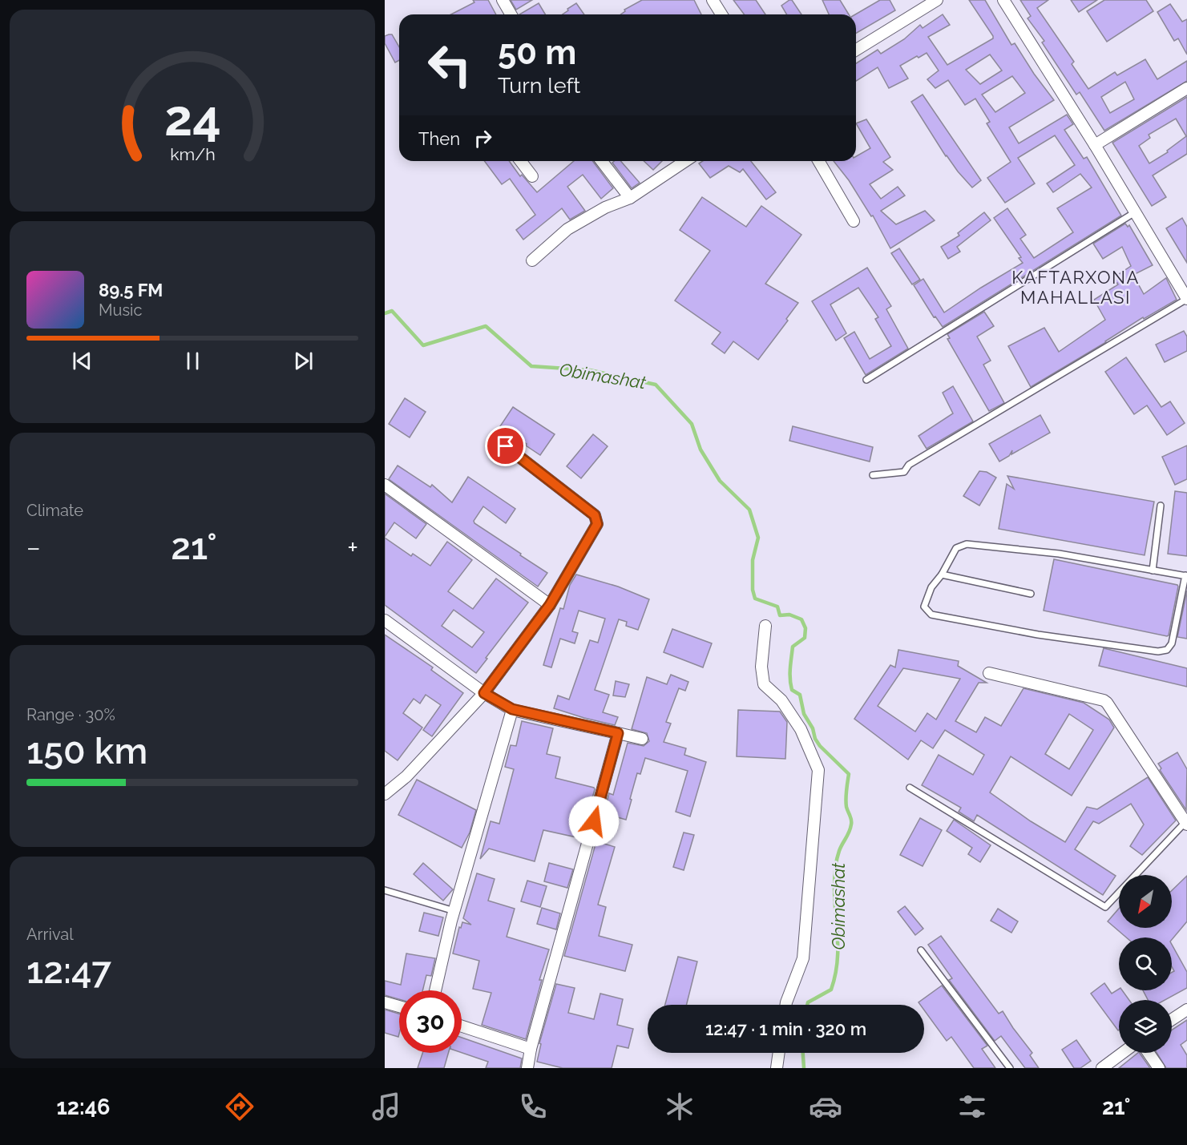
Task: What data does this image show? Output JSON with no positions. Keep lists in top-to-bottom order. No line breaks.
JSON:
{"districts":["KAFTARXONA MAHALLASI"],"water":["Obimashat"],"north":"bottom left","page":{"turn":["50 m","Turn left"],"then":"Then","song":["89.5 FM","Music"],"tile":["Climate",["Range · 30%","150 km"],["Arrival","12:47"]],"heat":["−","21°","+"],"limit":"30","trip":"12:47 · 1 min · 320 m","tabs":["12:46","21°"],"gauge":["24","km/h"]}}
